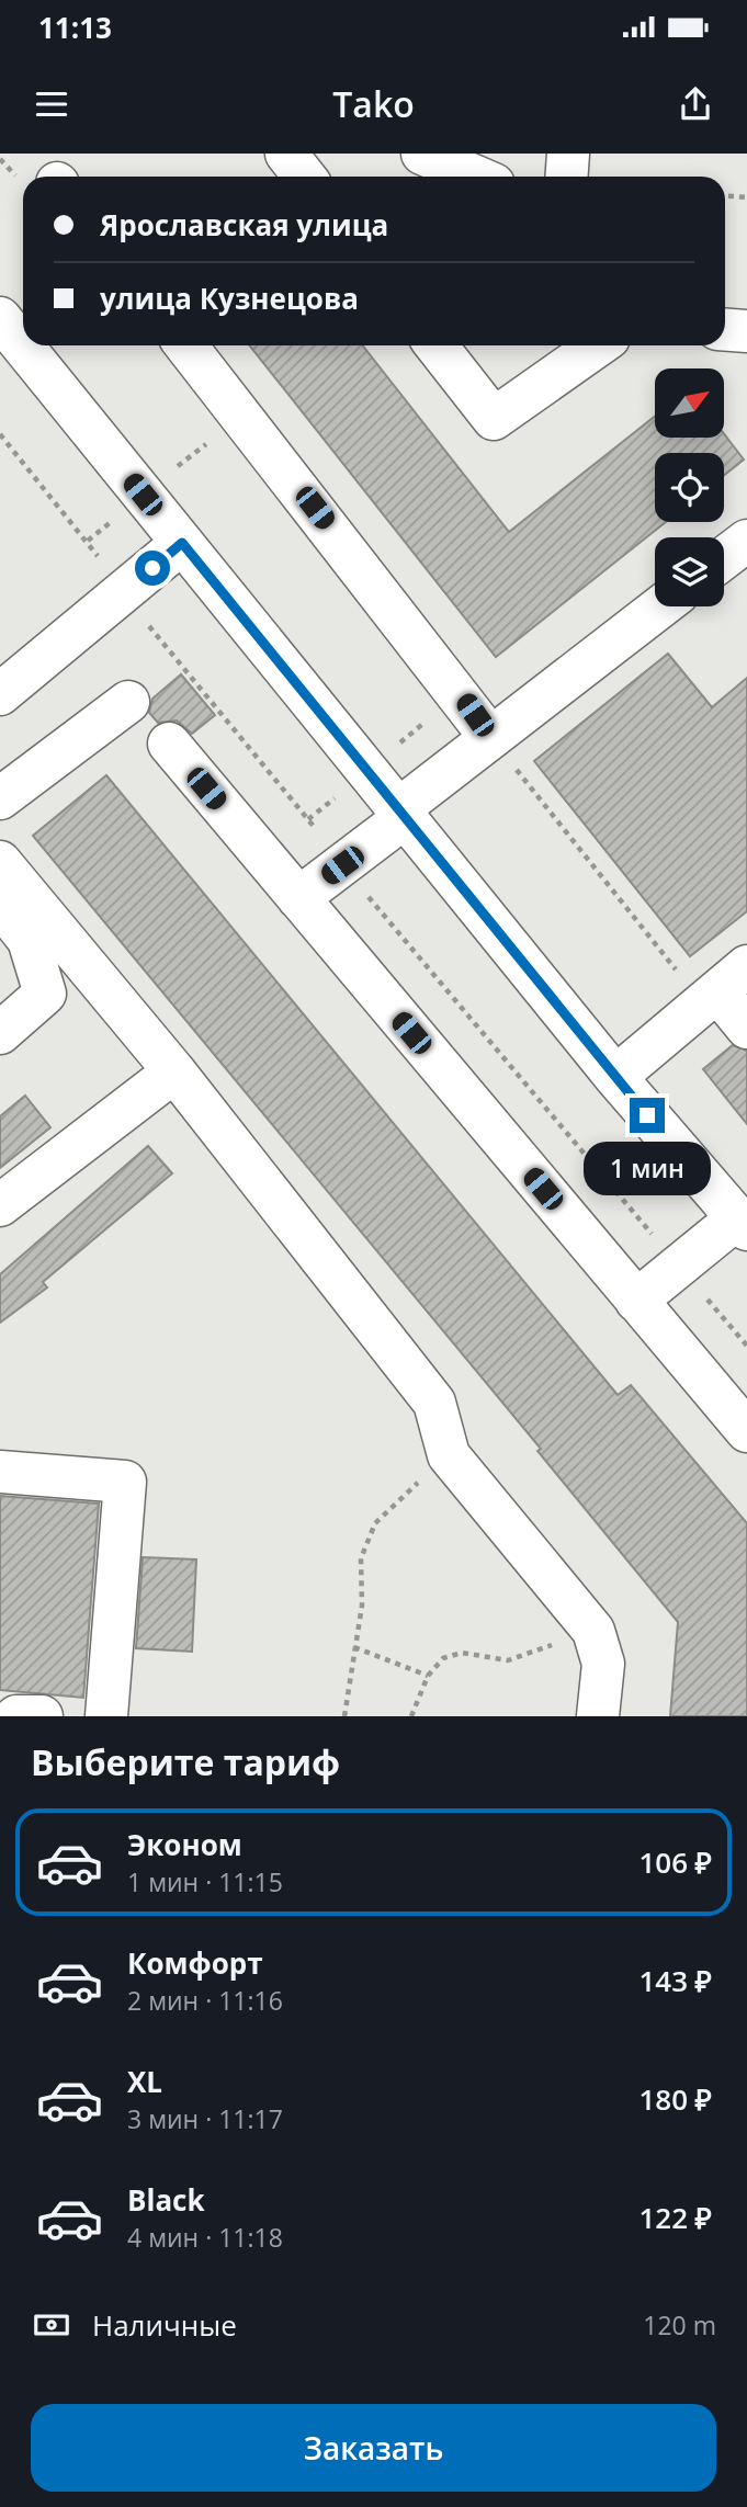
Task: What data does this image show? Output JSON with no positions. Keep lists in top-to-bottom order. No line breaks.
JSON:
{"north":"top right","page":{"status":"11:13","header":"Tako","banner":["Ярославская улица","улица Кузнецова"],"bubble":"1 мин","heading":"Выберите тариф","list":[{"name":"Эконом","note":"1 мин · 11:15","value":"106 ₽"},{"name":"Комфорт","note":"2 мин · 11:16","value":"143 ₽"},{"name":"XL","note":"3 мин · 11:17","value":"180 ₽"},{"name":"Black","note":"4 мин · 11:18","value":"122 ₽"}],"pay":["Наличные","120 m"],"buttons":"Заказать"}}
